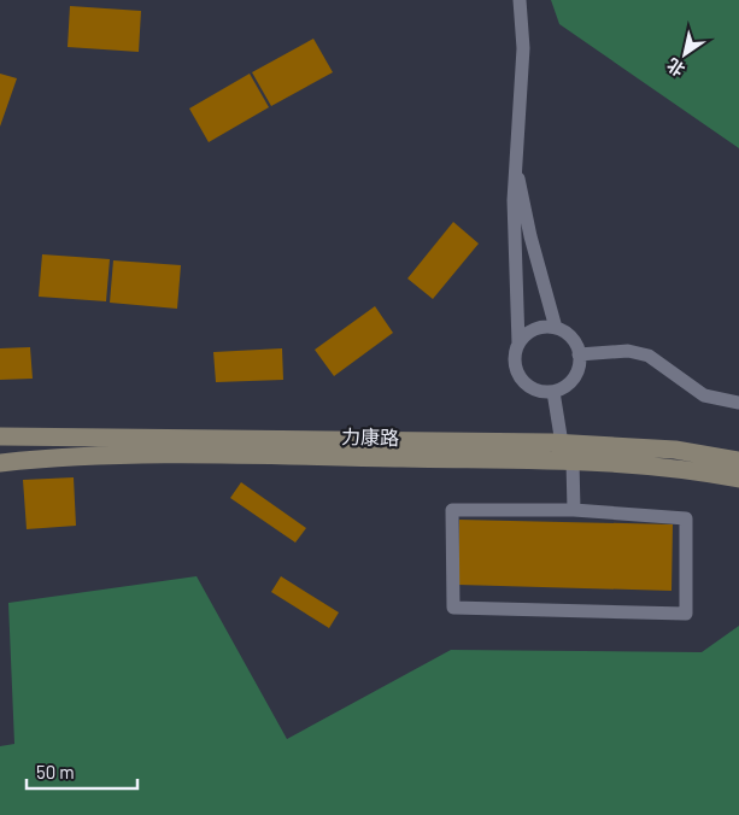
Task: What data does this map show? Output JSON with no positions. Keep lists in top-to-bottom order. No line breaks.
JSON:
{"streets":{"street":["力康路"]},"scale_bar":"50 m","north":"bottom left"}
